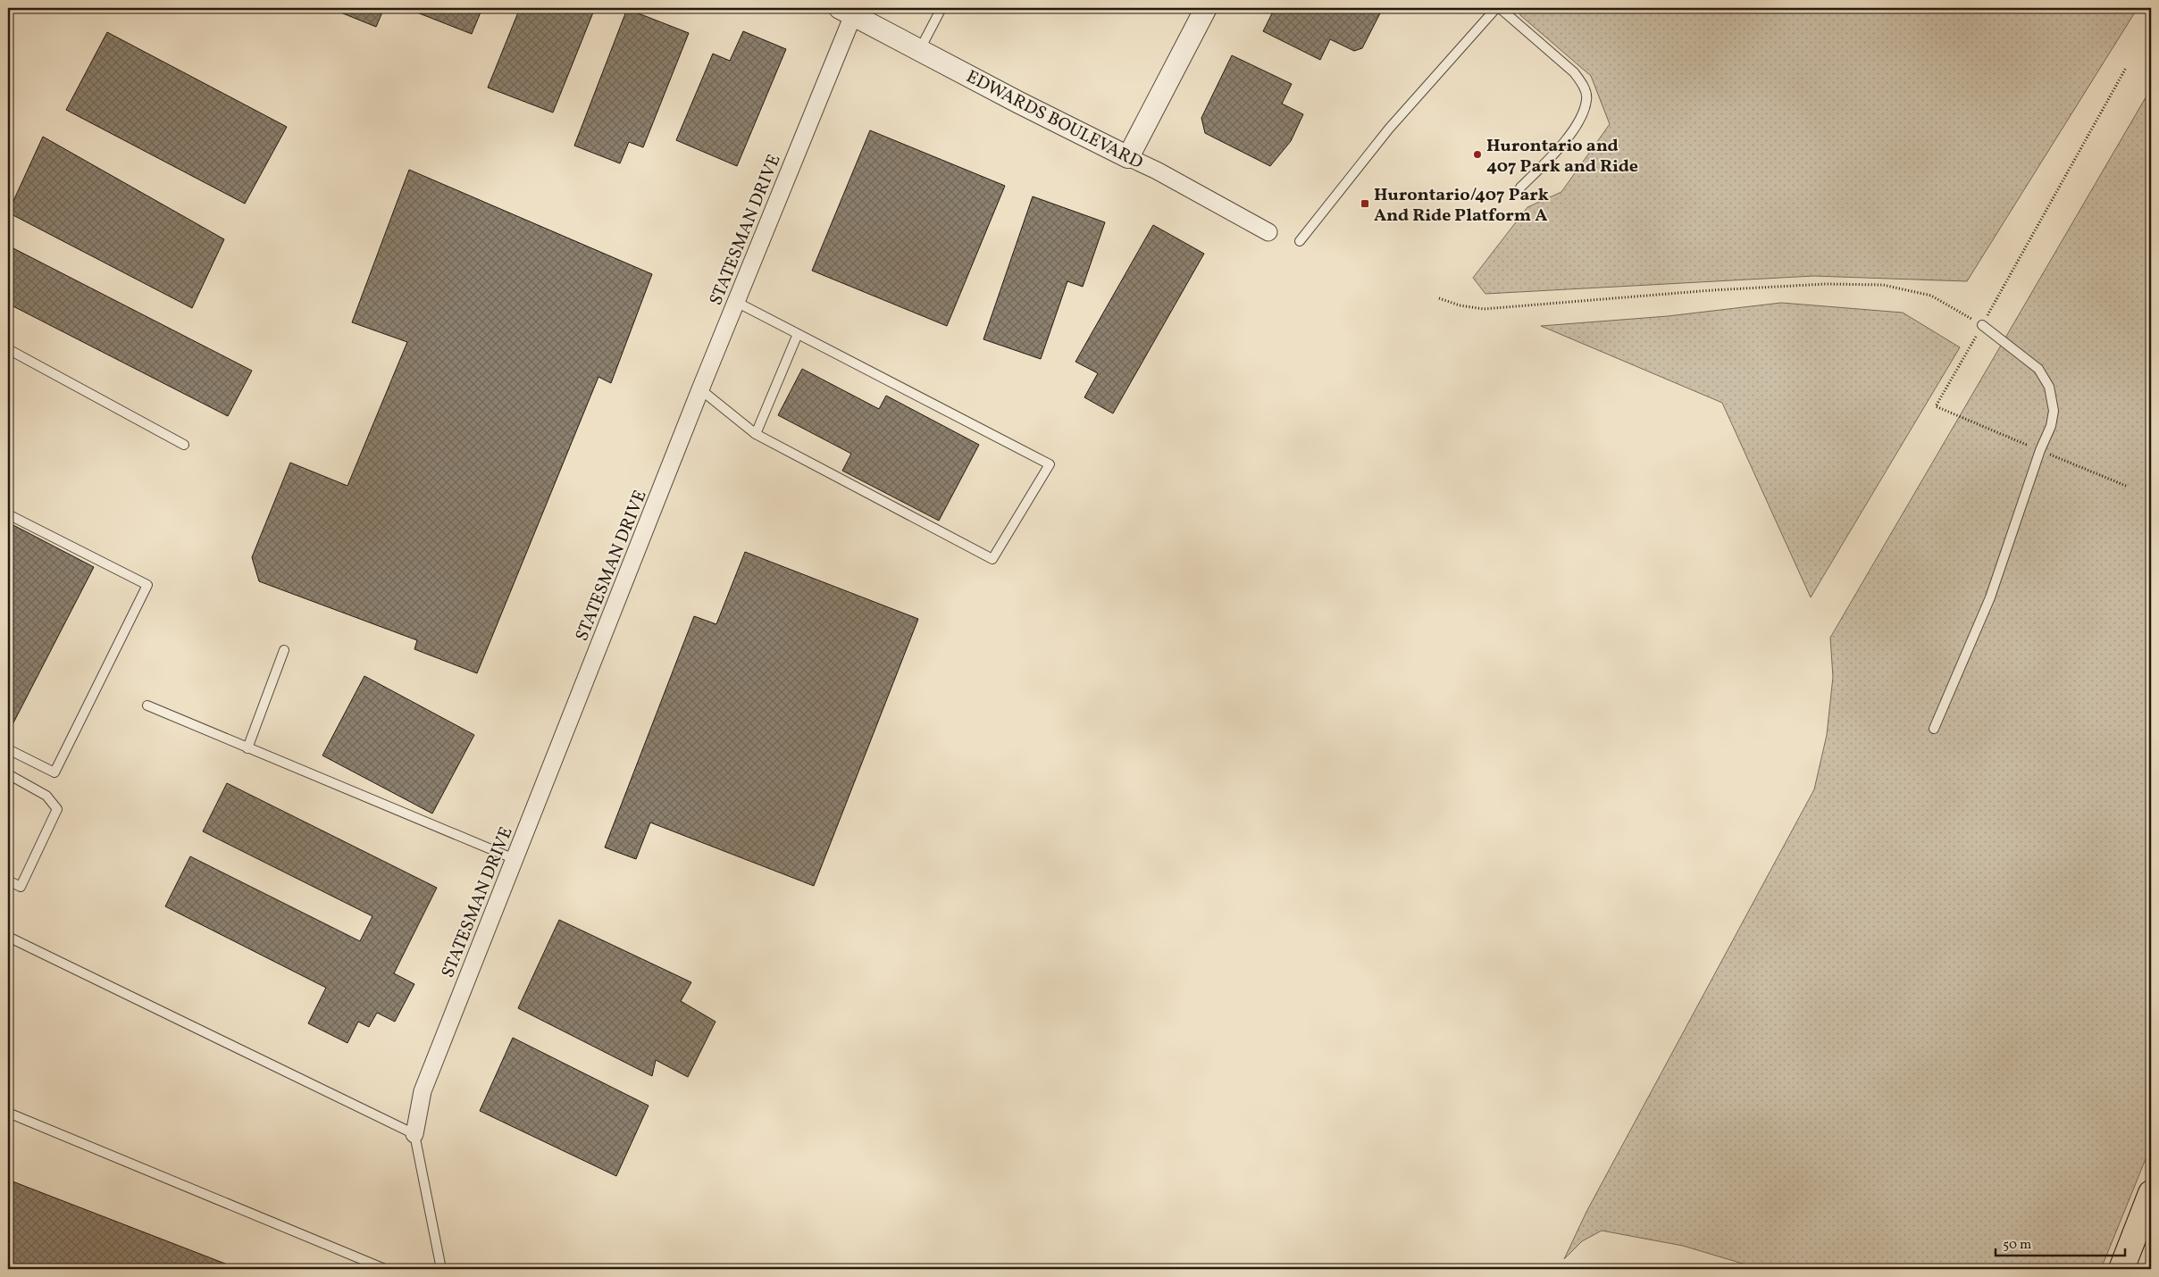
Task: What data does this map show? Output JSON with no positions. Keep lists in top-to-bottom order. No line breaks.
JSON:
{"streets":{"street":["EDWARDS BOULEVARD","STATESMAN DRIVE"]},"crossings":[["EDWARDS BOULEVARD","STATESMAN DRIVE"]],"places":{"other":["Hurontario and 407 Park and Ride"],"transit":["Hurontario/407 Park And Ride Platform A"]},"scale_bar":"50 m"}
